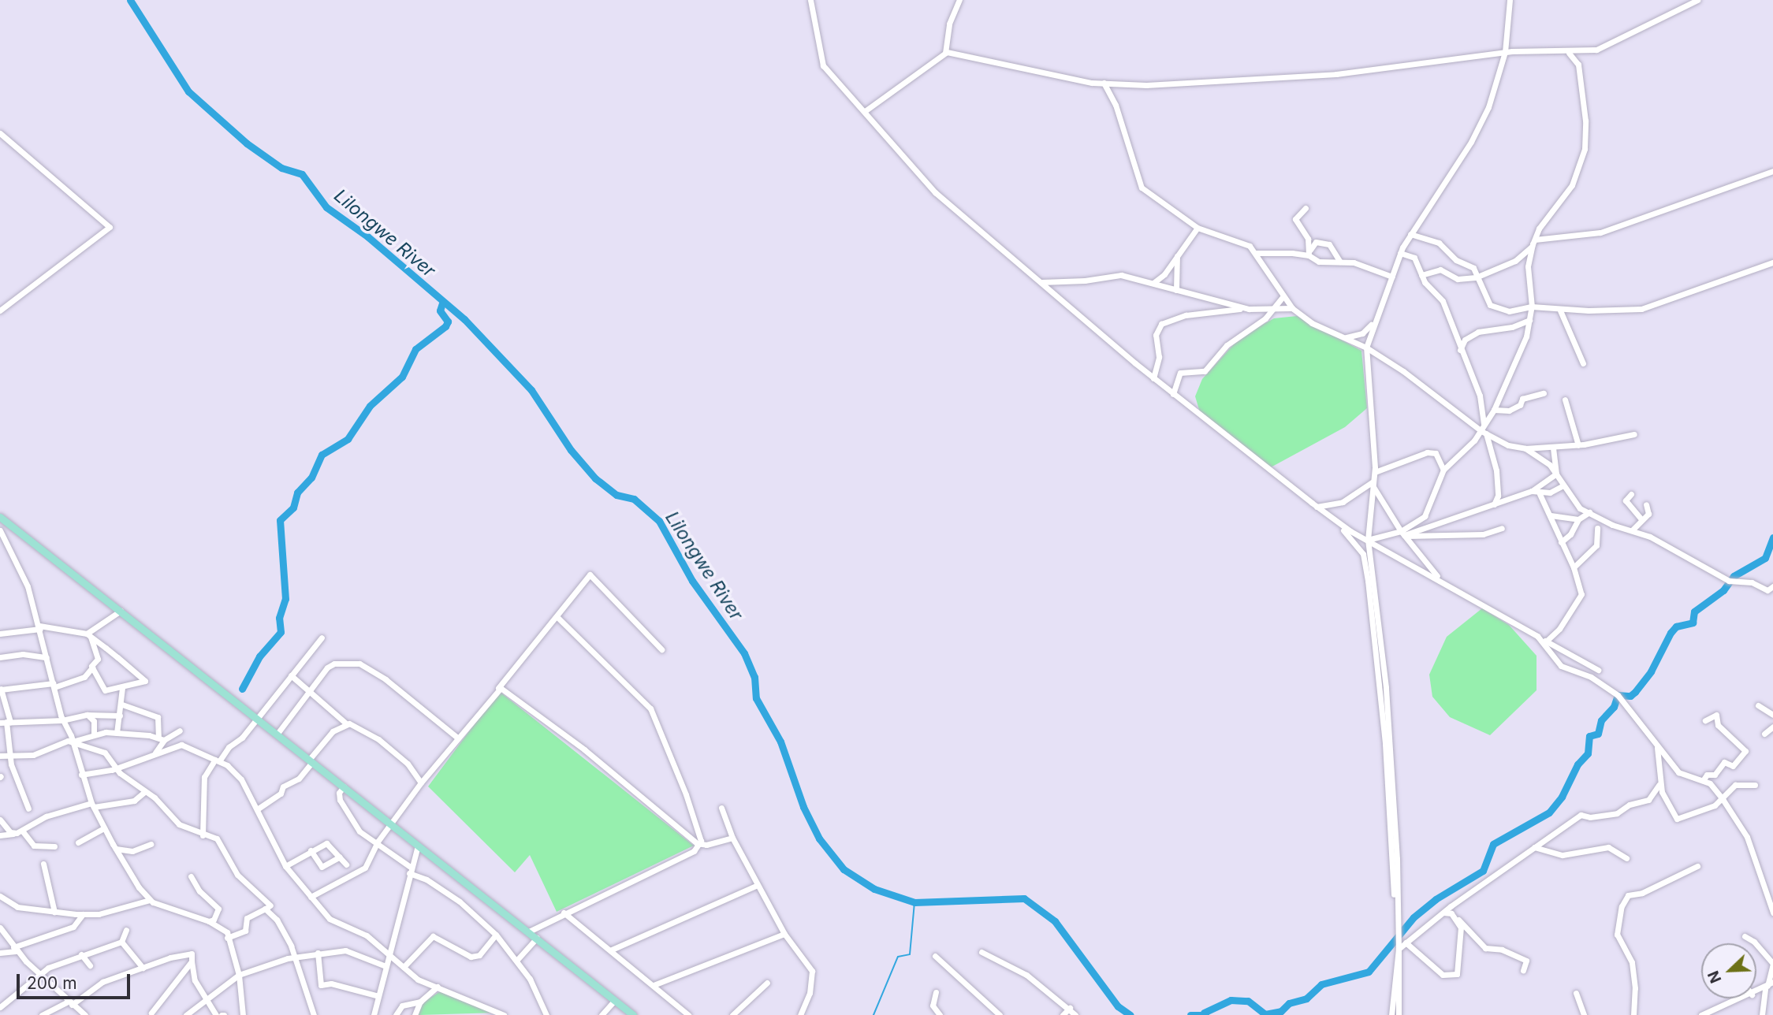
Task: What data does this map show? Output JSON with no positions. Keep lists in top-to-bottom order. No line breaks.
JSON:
{"water":["Lilongwe River"],"scale_bar":"200 m","north":"bottom left"}
